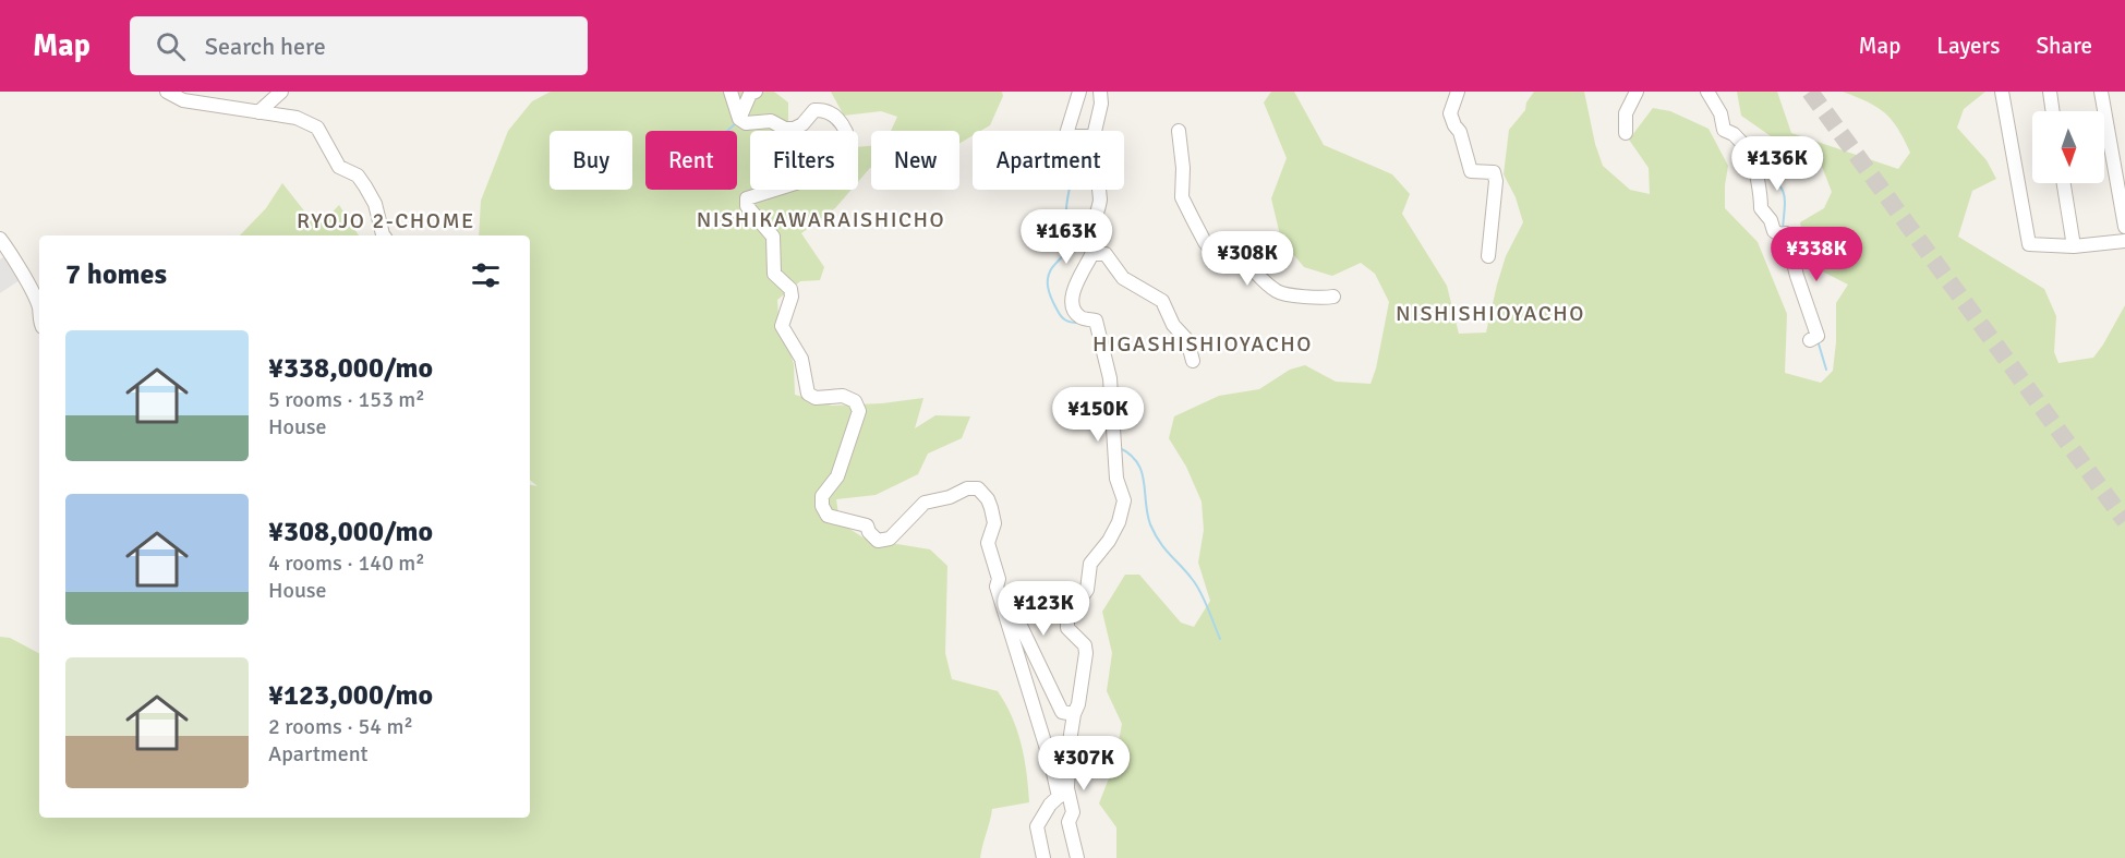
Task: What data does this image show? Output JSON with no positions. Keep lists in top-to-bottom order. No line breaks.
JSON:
{"districts":["NISHIKAWARAISHICHO","RYOJO 2-CHOME","NISHISHIOYACHO","HIGASHISHIOYACHO"],"north":"bottom","page":{"header":"Map","search":"Search here","nav":["Map","Layers","Share"],"chip":["Buy","Rent","Filters","New","Apartment"],"price":["¥136K","¥163K","¥338K","¥308K","¥150K","¥123K","¥307K"],"heading":"7 homes","list":[{"name":"¥338,000/mo","note":"5 rooms · 153 m² · House"},{"name":"¥308,000/mo","note":"4 rooms · 140 m² · House"},{"name":"¥123,000/mo","note":"2 rooms · 54 m² · Apartment"}]}}
